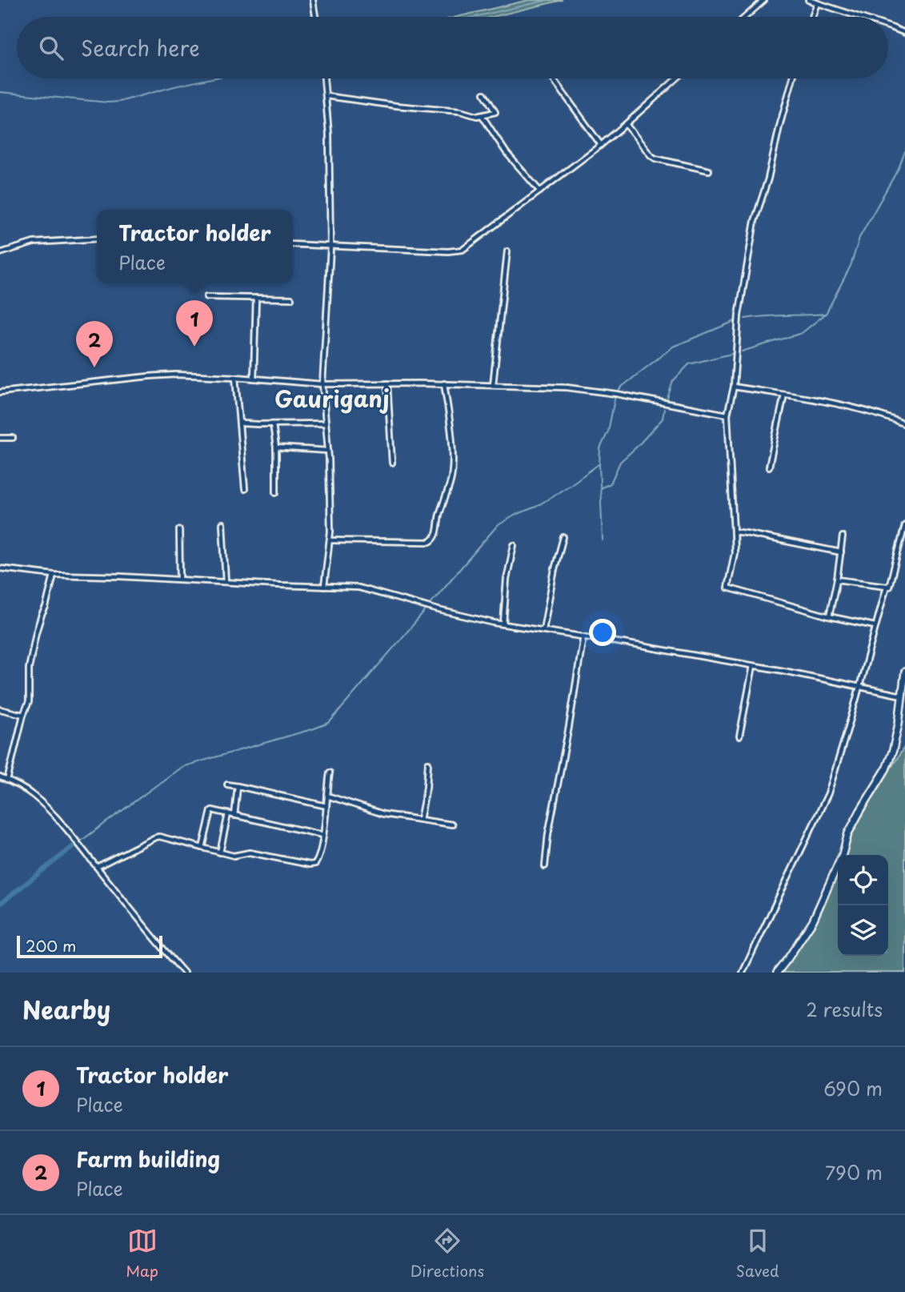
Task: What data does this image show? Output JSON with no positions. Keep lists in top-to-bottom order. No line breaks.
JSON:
{"districts":["Gauriganj"],"scale_bar":"200 m","page":{"search":"Search here","popup":["Tractor holder","Place"],"pins":["1","2"],"scale":"200 m","heading":["Nearby","2 results"],"list":[{"mark":"1","name":"Tractor holder","note":"Place","value":"690 m"},{"mark":"2","name":"Farm building","note":"Place","value":"790 m"}],"nav":["Map","Directions","Saved"]}}
